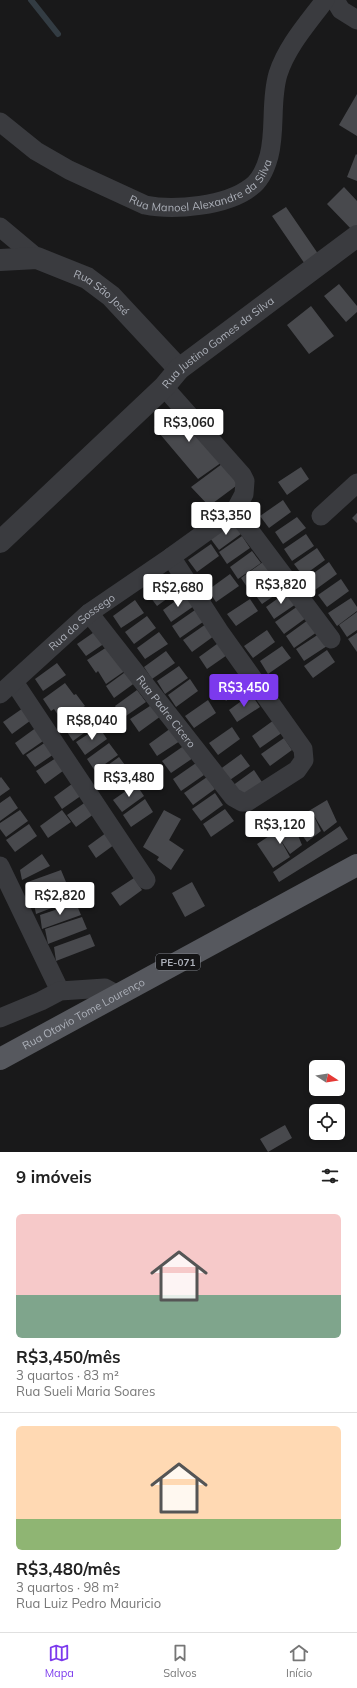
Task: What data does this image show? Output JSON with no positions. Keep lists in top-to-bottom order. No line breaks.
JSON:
{"streets":{"main road":["PE-071","Rua Otavio Tome Lourenço"],"street":["Rua Manoel Alexandre da Silva","Rua São José","Rua Justino Gomes da Silva","Rua do Sossego","Rua Padre Cicero"]},"crossings":[["Rua São José","Rua Justino Gomes da Silva"],["Rua Justino Gomes da Silva","Rua do Sossego"],["Rua do Sossego","Rua Padre Cicero"]],"north":"right","page":{"price":["R$3,060","R$3,350","R$3,820","R$2,680","R$3,450","R$8,040","R$3,480","R$3,120","R$2,820"],"heading":"9 imóveis","list":[{"name":"R$3,450/mês","note":"3 quartos · 83 m² · Rua Sueli Maria Soares"},{"name":"R$3,480/mês","note":"3 quartos · 98 m² · Rua Luiz Pedro Mauricio"}],"tabs":["Mapa","Salvos","Início"]}}
